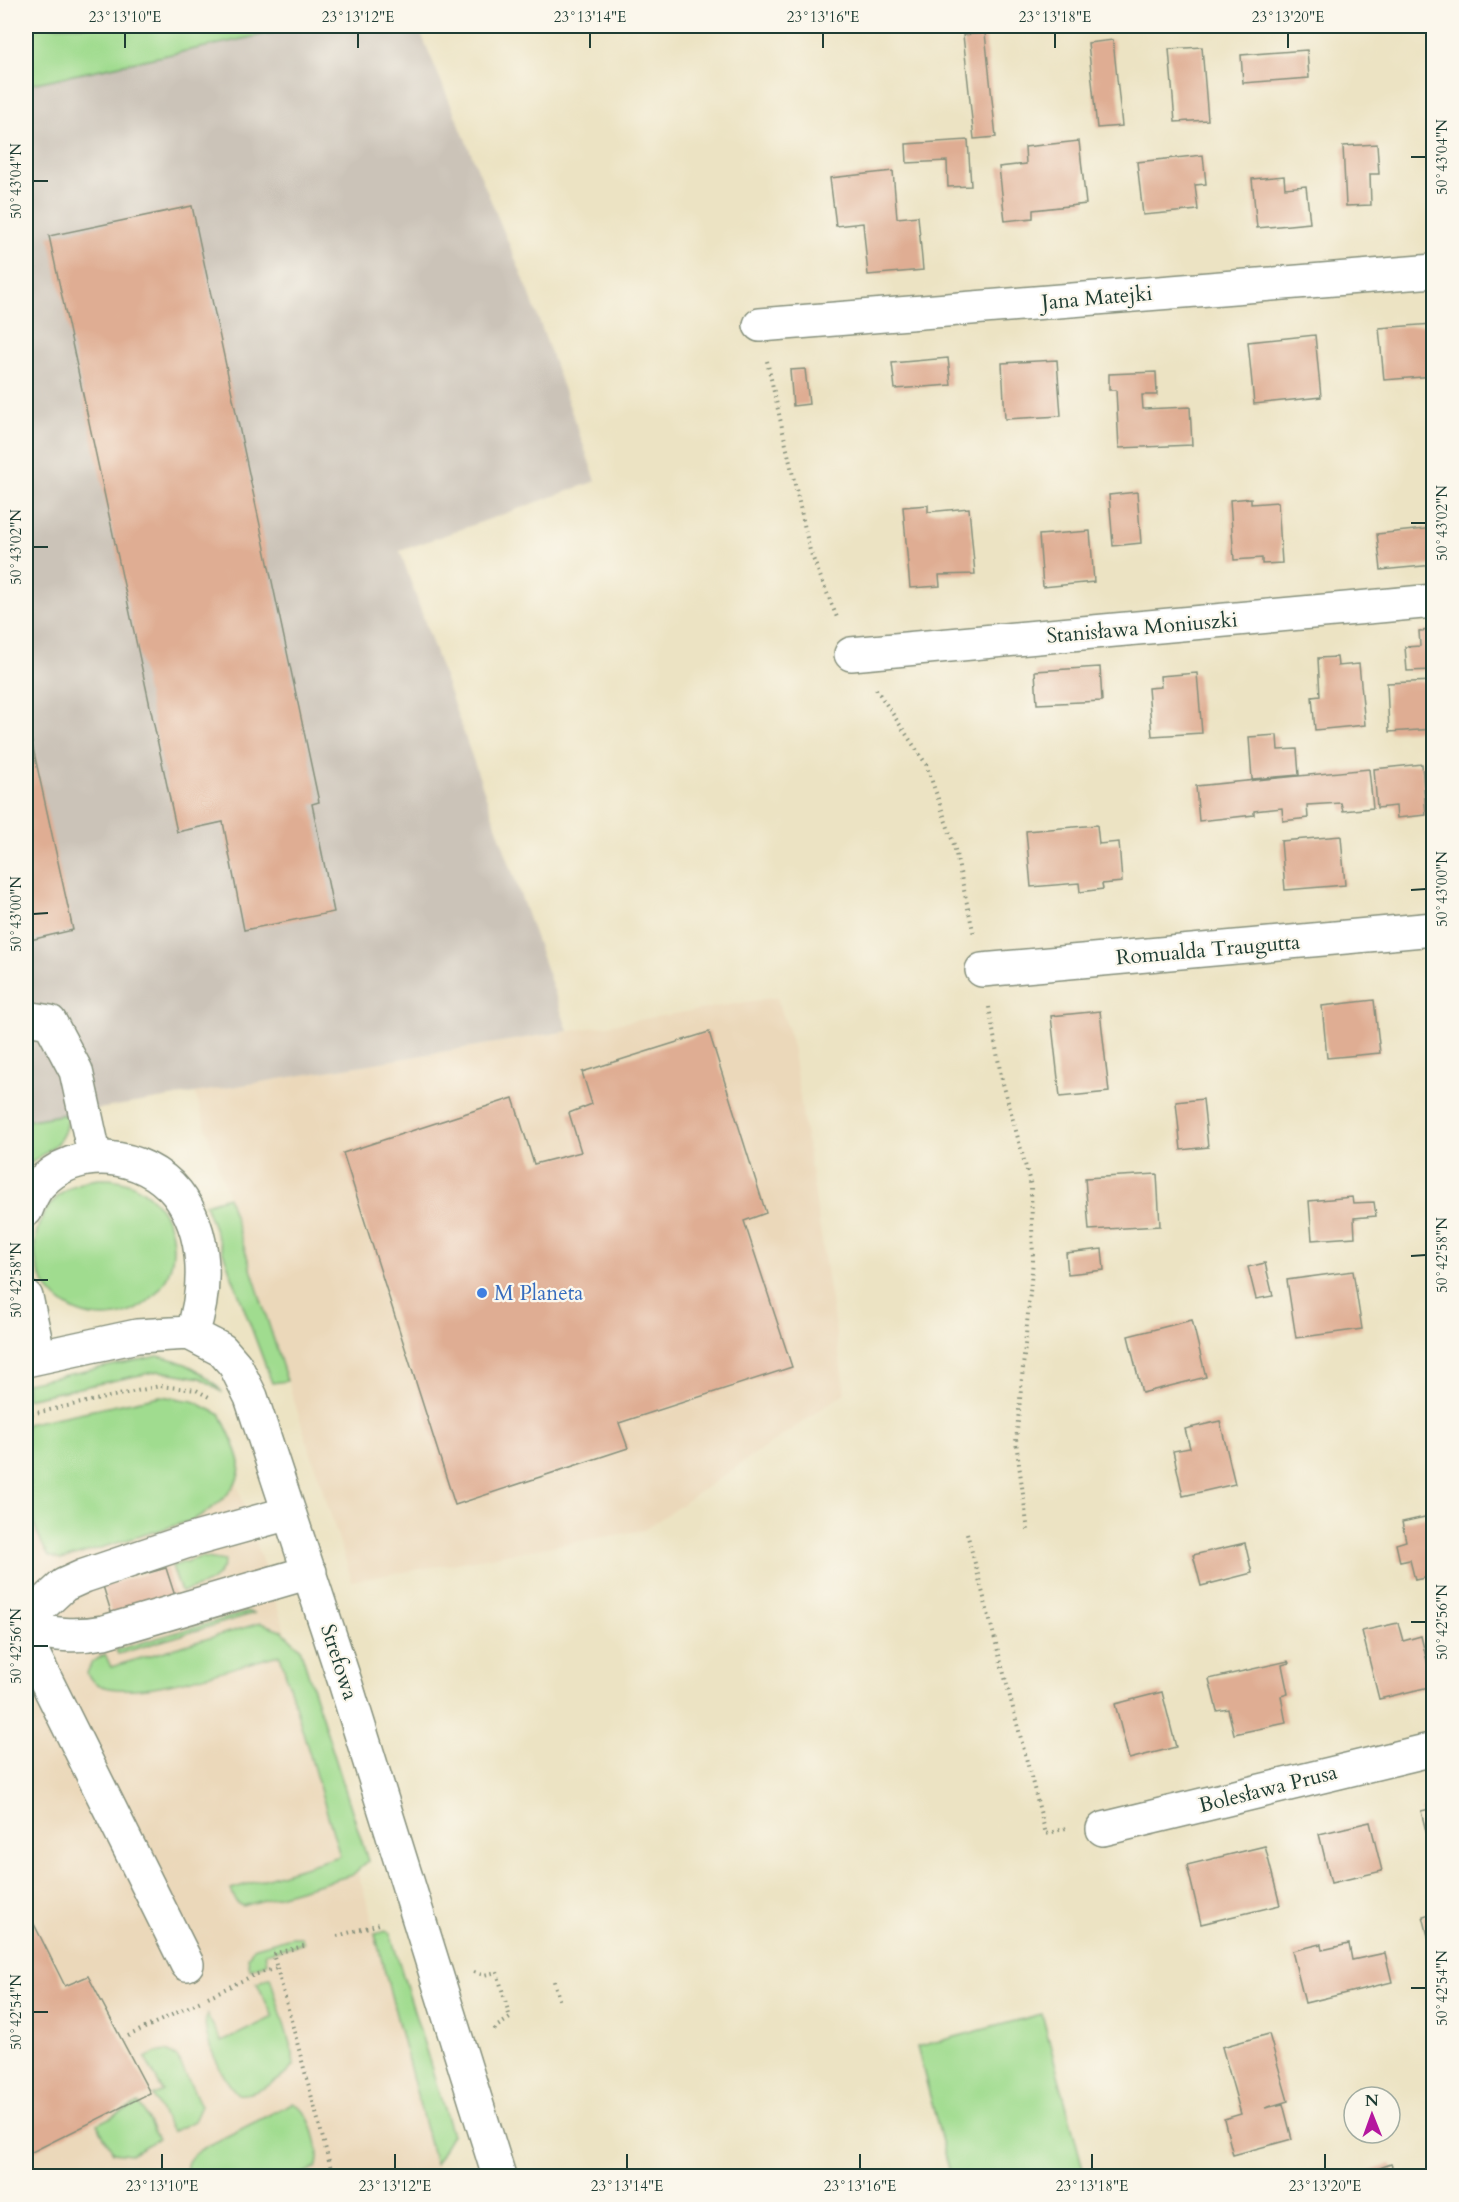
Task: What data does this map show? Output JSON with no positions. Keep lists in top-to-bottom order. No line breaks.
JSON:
{"streets":{"street":["Jana Matejki","Stanisława Moniuszki","Romualda Traugutta","Strefowa","Bolesława Prusa"]},"places":["M Planeta"],"north":"top","coordinates":["23°13'10\"E","23°13'12\"E","23°13'14\"E","23°13'16\"E","23°13'18\"E","23°13'20\"E","50°43'04\"N","50°43'02\"N","50°43'00\"N","50°42'58\"N","50°42'56\"N","50°42'54\"N"]}
